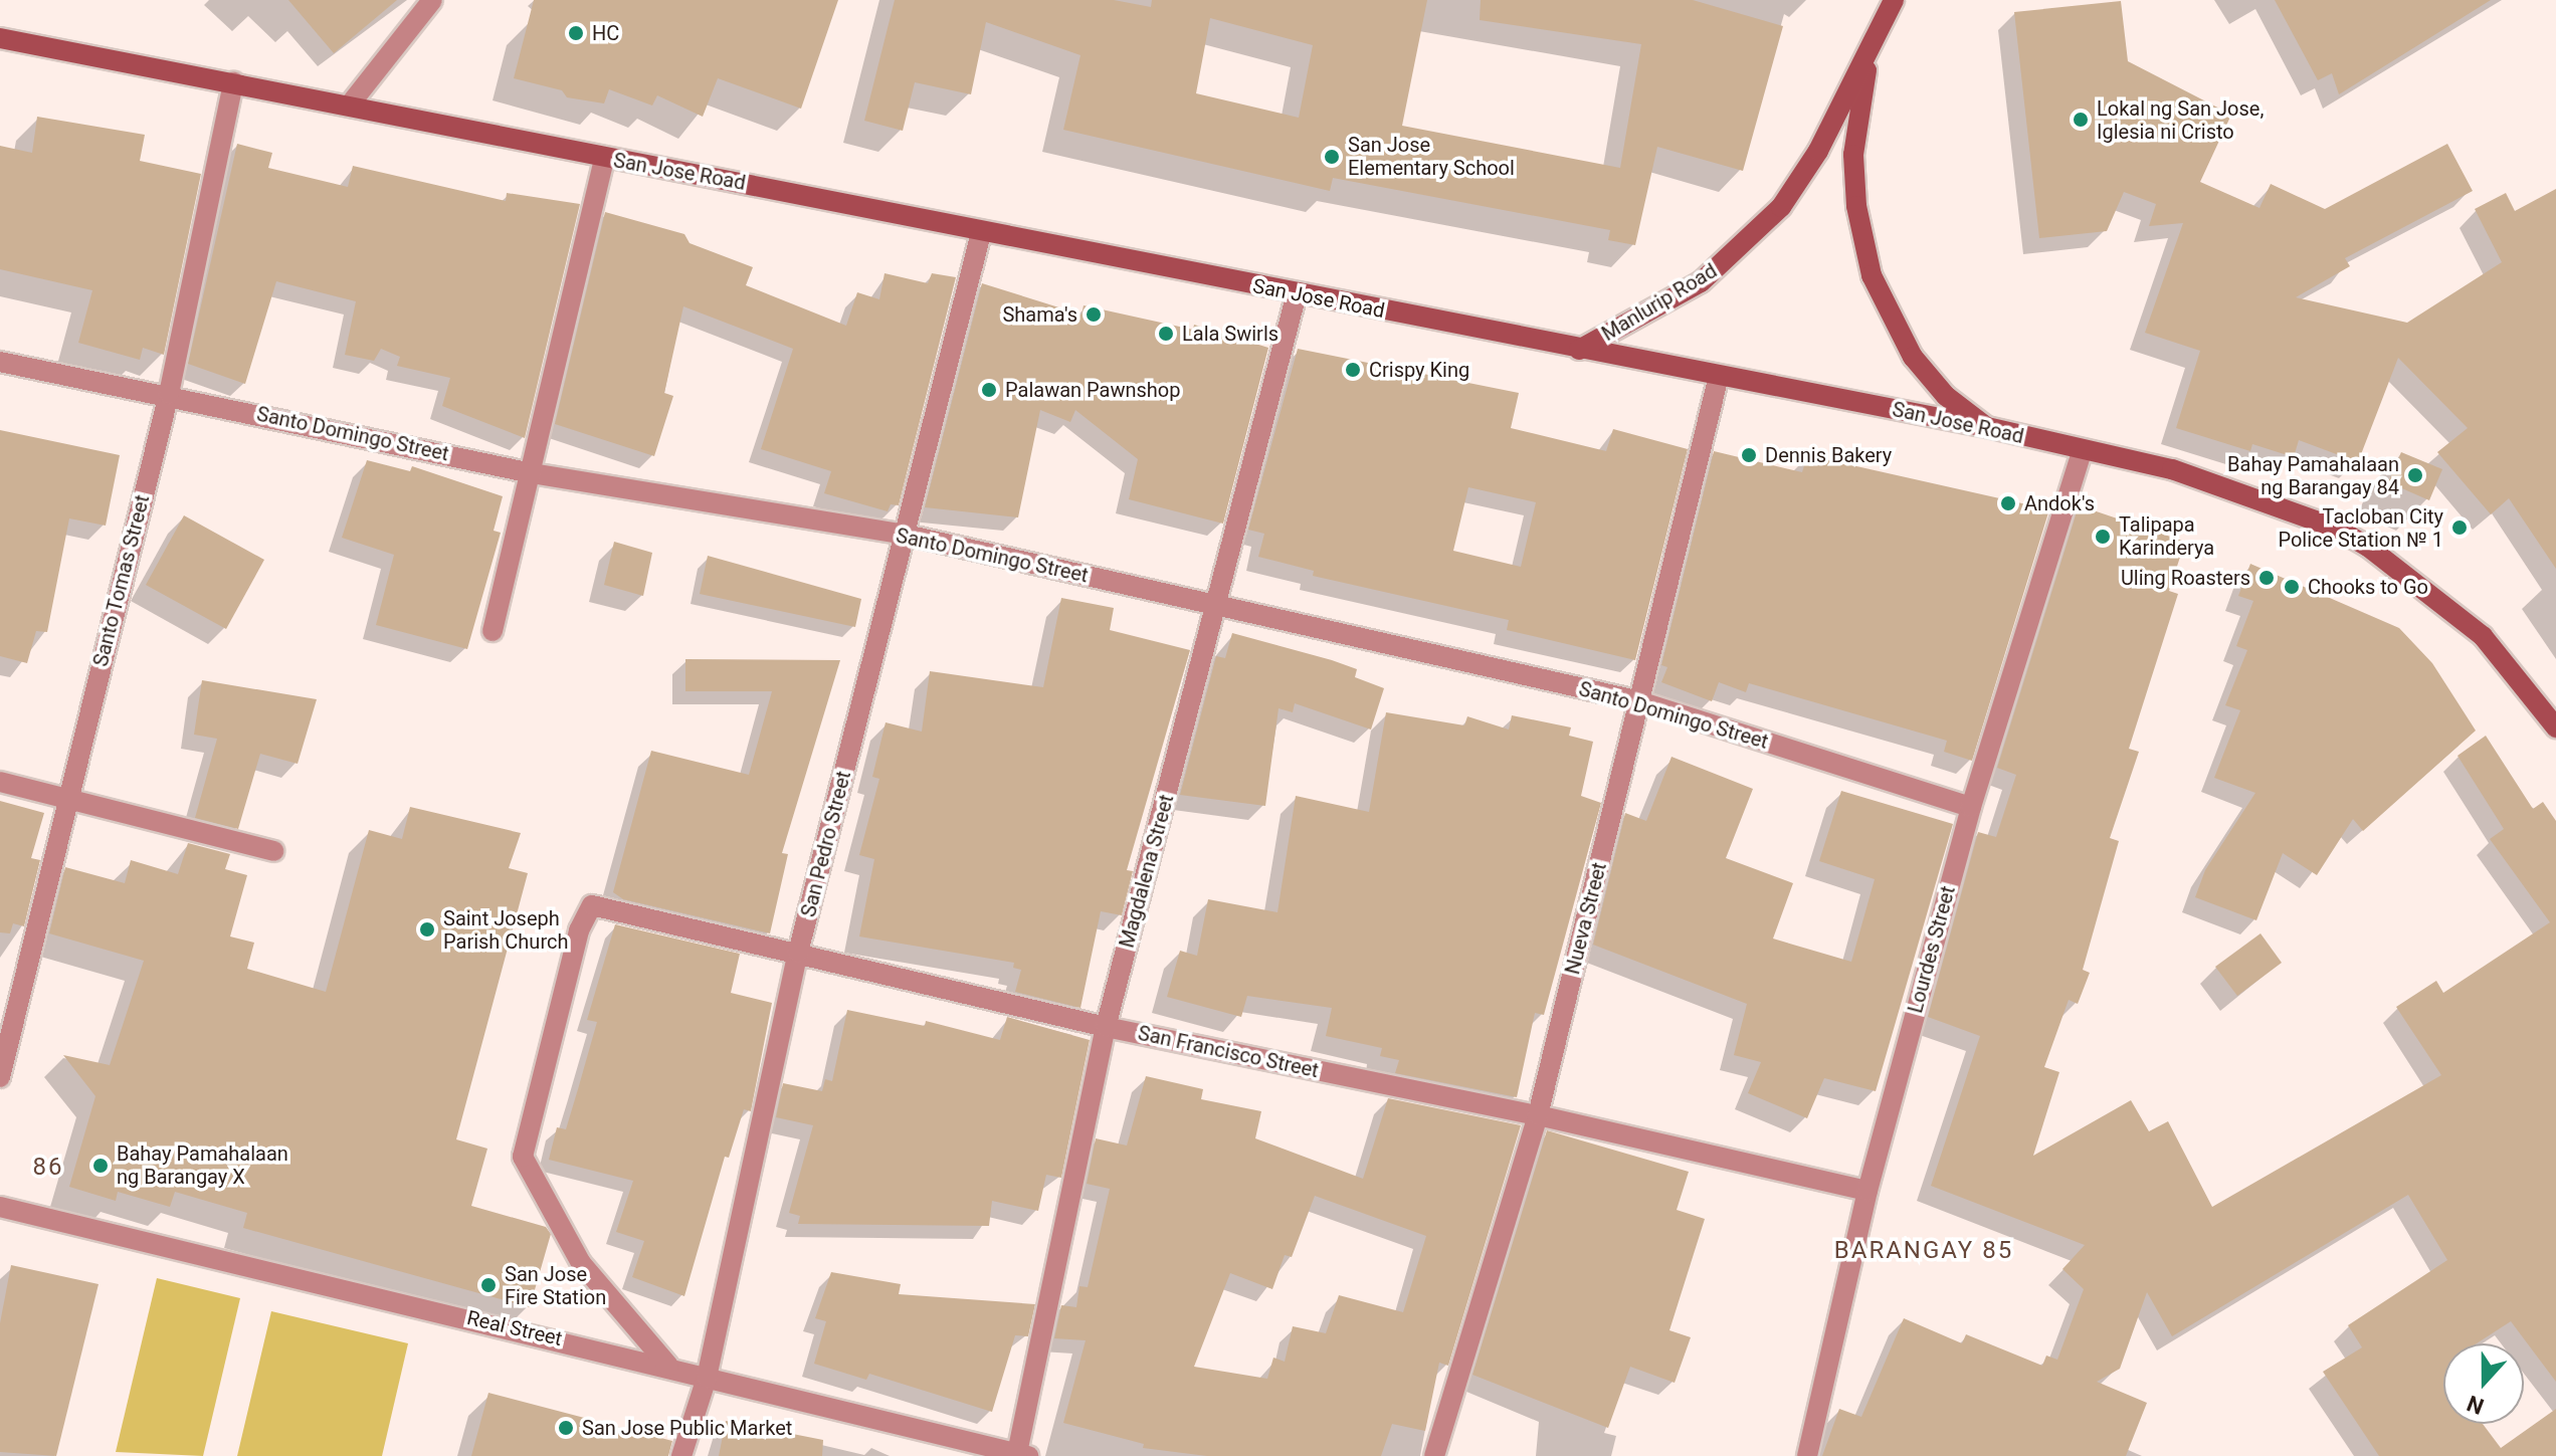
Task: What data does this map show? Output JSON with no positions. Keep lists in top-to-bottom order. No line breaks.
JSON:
{"streets":{"main road":["San Jose Road","Manlurip Road"],"street":["Santo Domingo Street","Santo Tomas Street","San Pedro Street","Magdalena Street","Nueva Street","Lourdes Street","San Francisco Street","Real Street"]},"crossings":[["San Jose Road","Manlurip Road"],["San Jose Road","Santo Tomas Street"],["San Jose Road","San Pedro Street"],["San Jose Road","Magdalena Street"],["San Jose Road","Nueva Street"],["San Jose Road","Lourdes Street"],["Santo Domingo Street","Santo Tomas Street"],["Santo Domingo Street","San Pedro Street"],["Santo Domingo Street","Magdalena Street"],["Santo Domingo Street","Nueva Street"],["Santo Domingo Street","Lourdes Street"],["San Pedro Street","San Francisco Street"],["San Pedro Street","Real Street"],["Magdalena Street","San Francisco Street"],["Magdalena Street","Real Street"],["Nueva Street","San Francisco Street"],["Lourdes Street","San Francisco Street"],["San Francisco Street","Real Street"]],"districts":["86","BARANGAY 85"],"places":["HC","Lokal ng San Jose, Iglesia ni Cristo","San Jose Elementary School","Shama's","Lala Swirls","Crispy King","Palawan Pawnshop","Dennis Bakery","Bahay Pamahalaan ng Barangay 84","Andok's","Tacloban City Police Station № 1","Talipapa Karinderya","Uling Roasters","Chooks to Go","Saint Joseph Parish Church","Bahay Pamahalaan ng Barangay X","San Jose Fire Station","San Jose Public Market"],"north":"bottom"}
